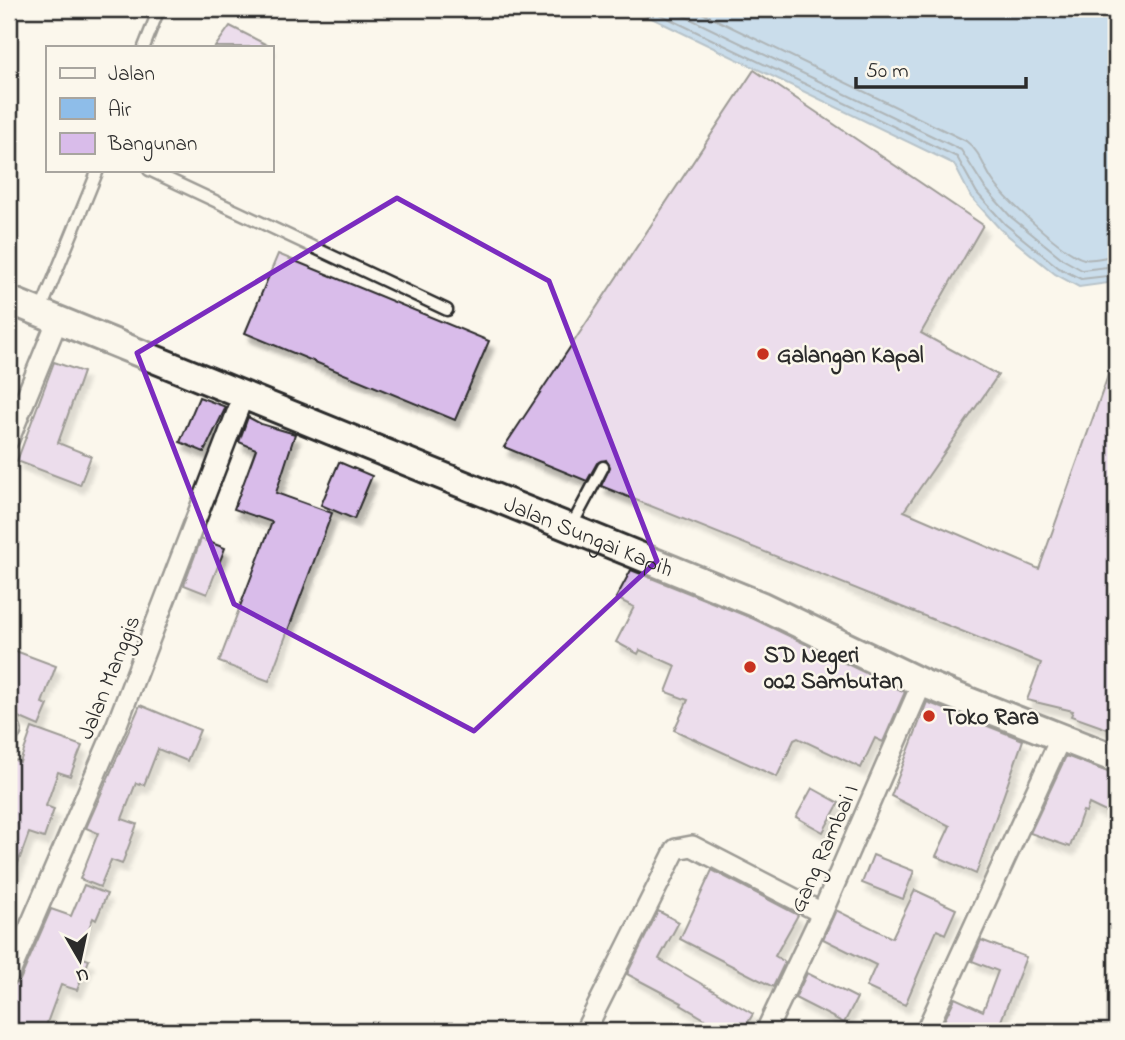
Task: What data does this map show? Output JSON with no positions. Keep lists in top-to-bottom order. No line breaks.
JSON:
{"streets":{"street":["Jalan Sungai Kapih","Jalan Manggis","Gang Rambai I"]},"crossings":[["Jalan Sungai Kapih","Jalan Manggis"],["Jalan Sungai Kapih","Gang Rambai I"]],"places":["Galangan Kapal","SD Negeri 002 Sambutan","Toko Rara"],"legend":["Jalan","Air","Bangunan"],"scale_bar":"50 m","north":"bottom"}
